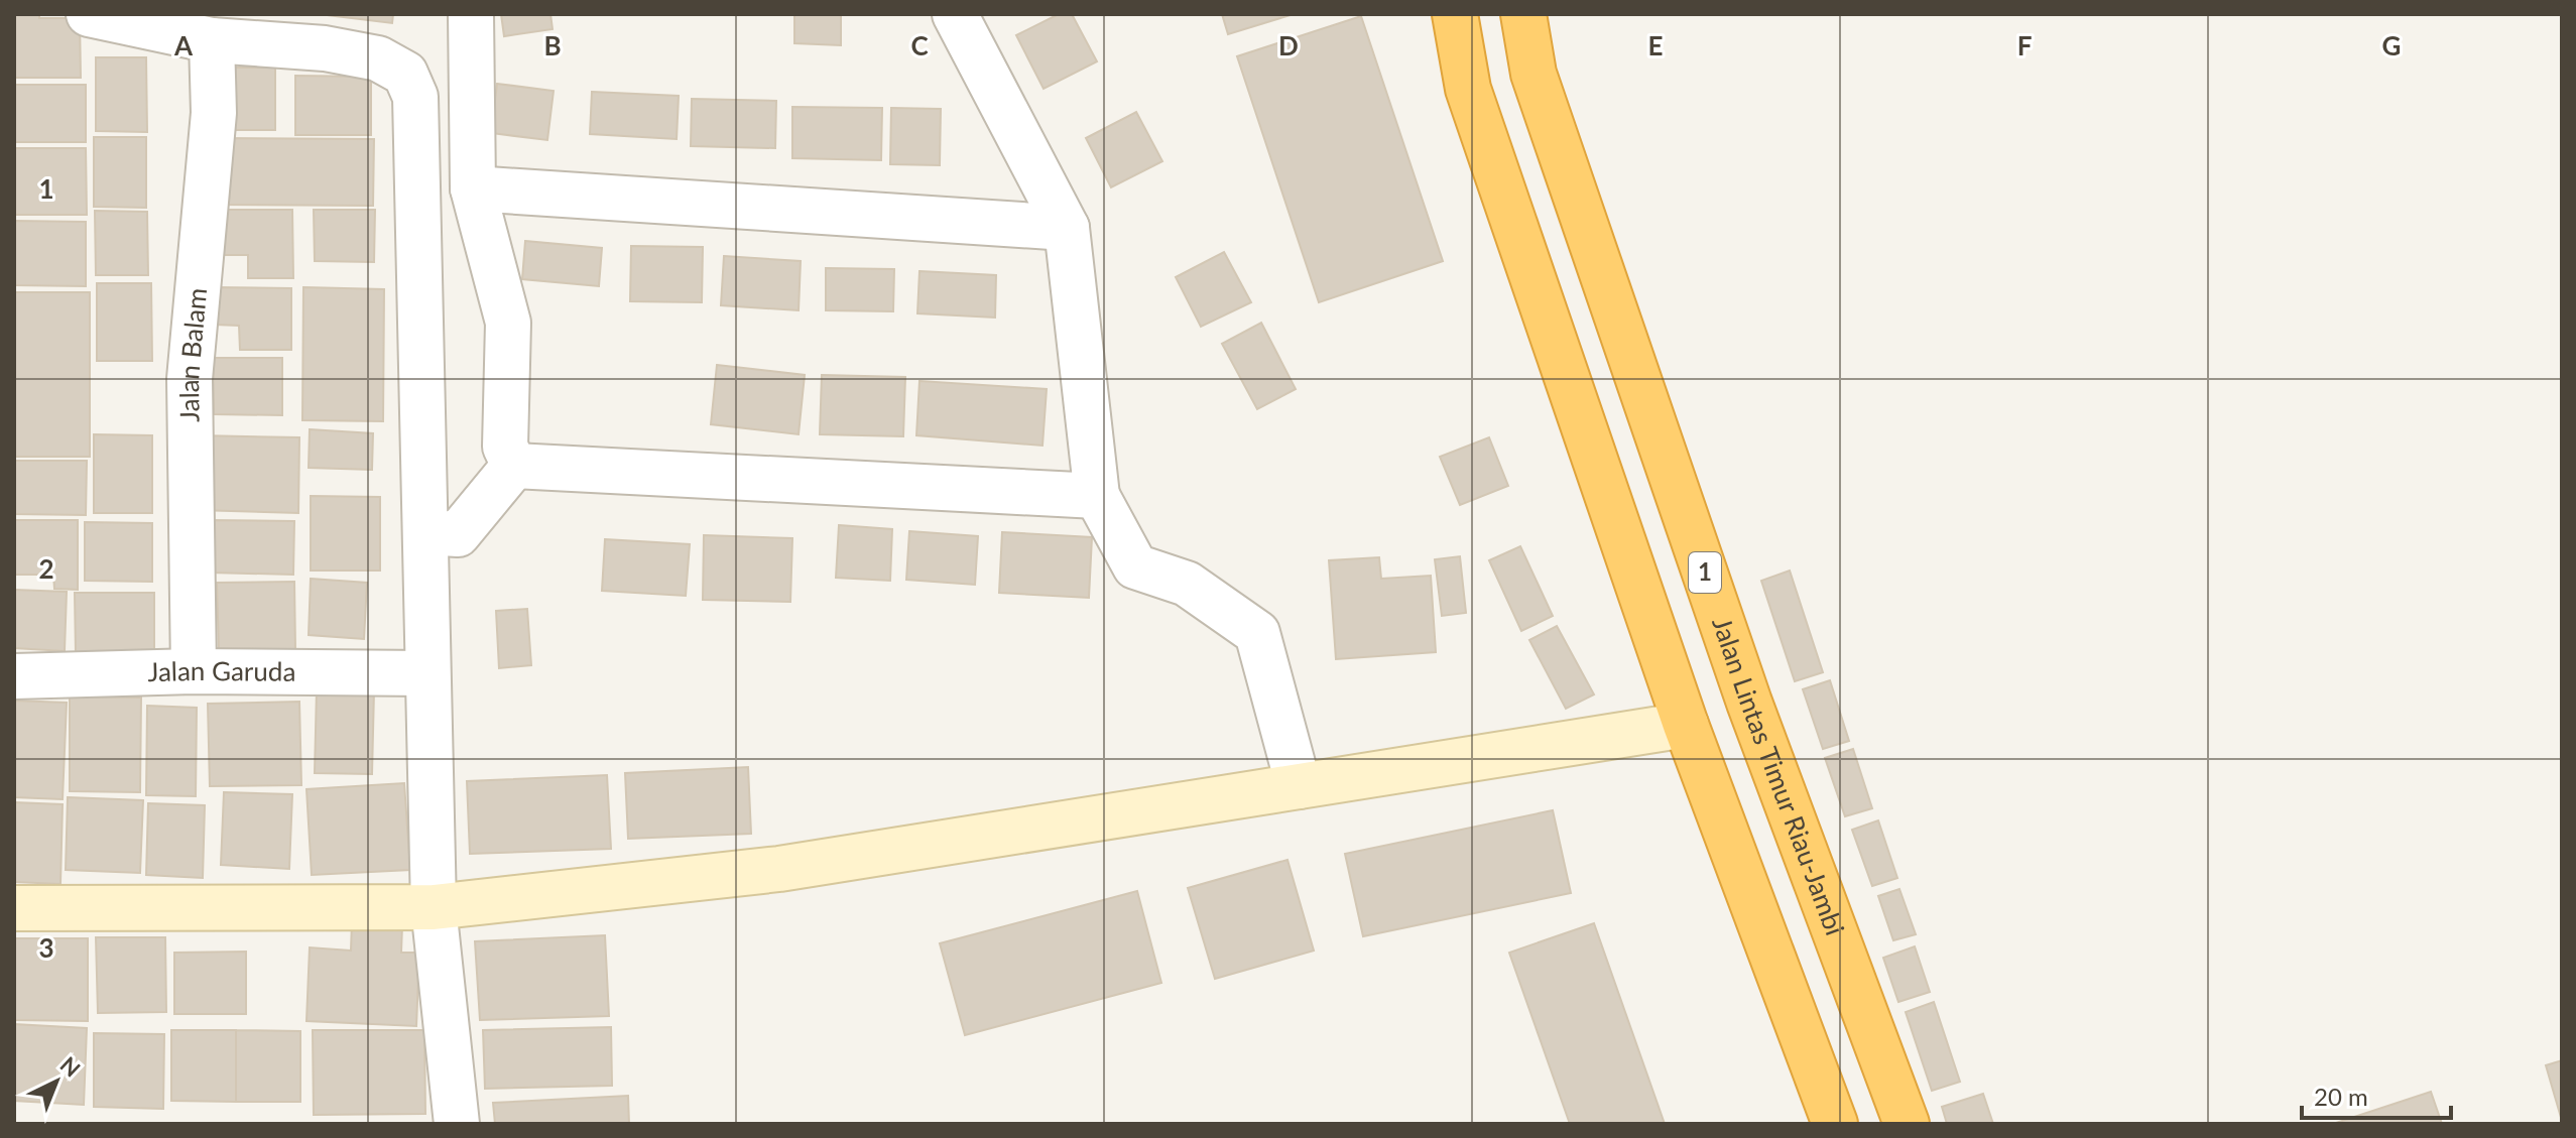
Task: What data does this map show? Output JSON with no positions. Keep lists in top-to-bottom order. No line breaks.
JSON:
{"streets":{"highway":["1","Jalan Lintas Timur Riau-Jambi"],"street":["Jalan Balam","Jalan Garuda"]},"crossings":[["Jalan Balam","Jalan Garuda"]],"scale_bar":"20 m","north":"top right","grid":{"columns":["A","B","C","D","E","F","G"],"rows":["1","2","3"]}}
